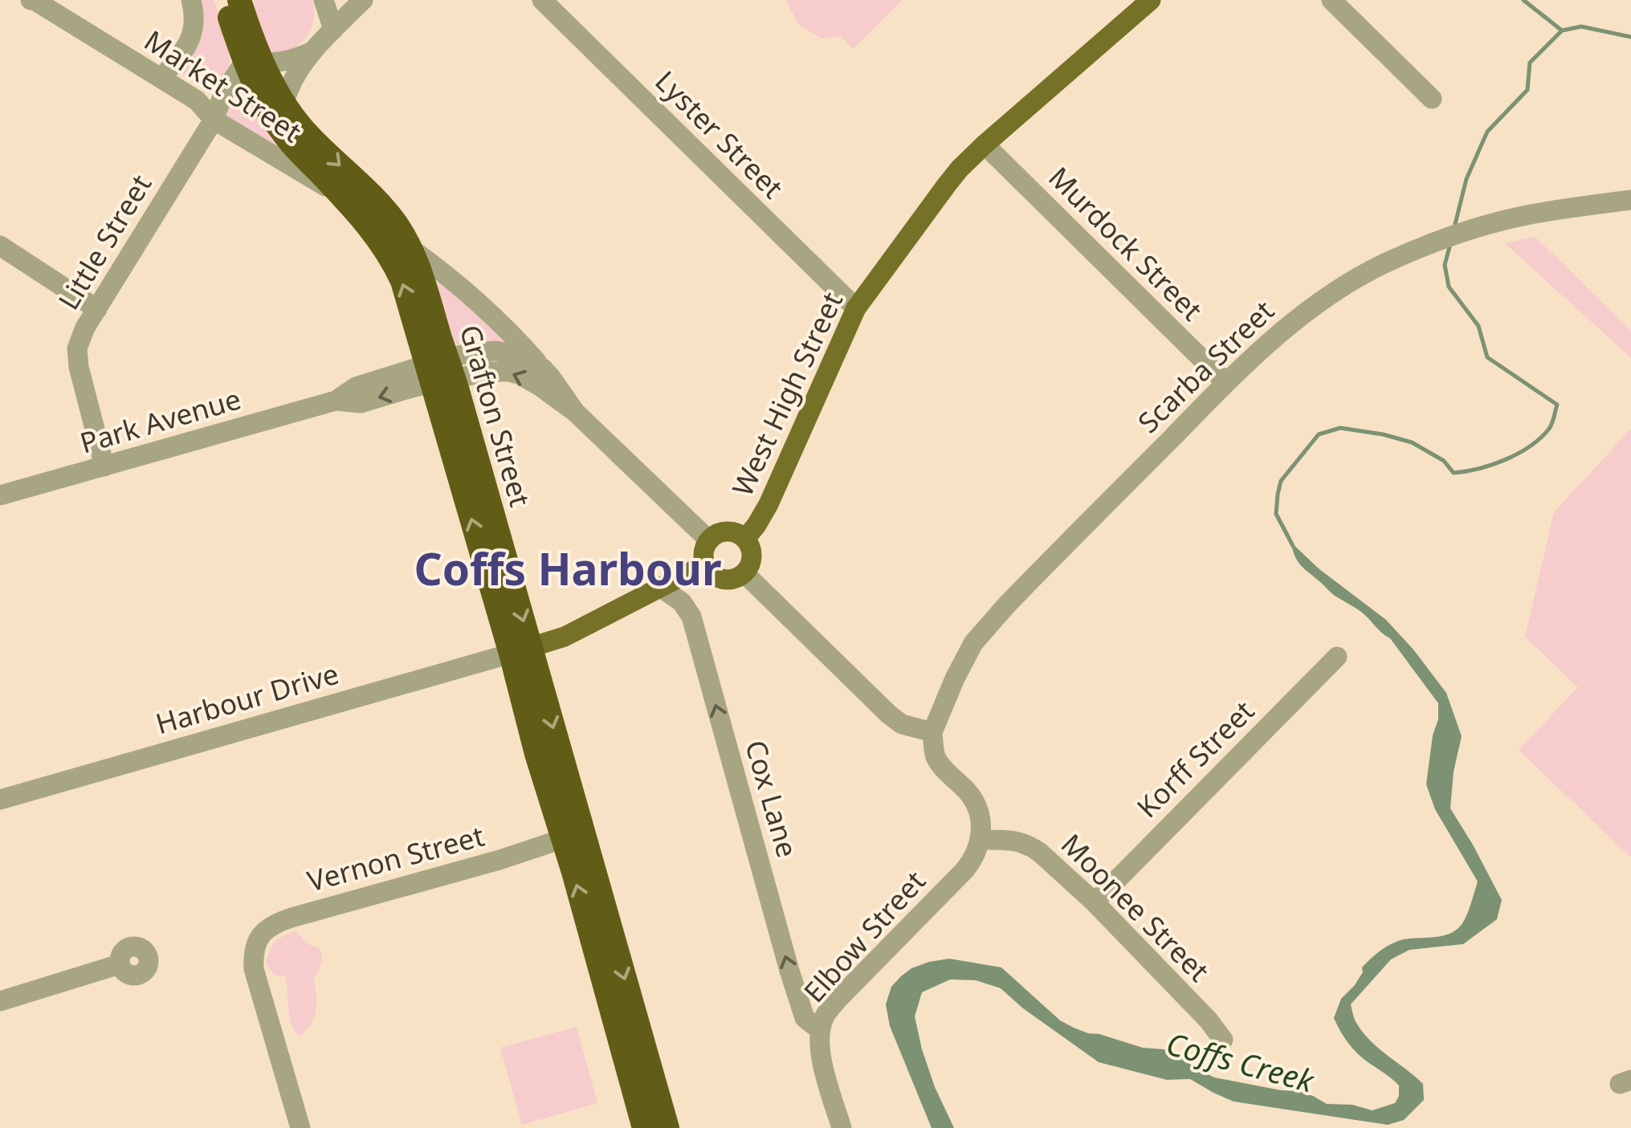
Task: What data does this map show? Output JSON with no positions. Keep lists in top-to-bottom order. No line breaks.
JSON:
{"streets":{"highway":["Grafton Street"],"main road":["West High Street"],"street":["Market Street","Lyster Street","Little Street","Murdock Street","Scarba Street","Park Avenue","Harbour Drive","Korff Street","Cox Lane","Vernon Street","Moonee Street","Elbow Street"]},"crossings":[["Market Street","Little Street"],["Market Street","Grafton Street"],["Lyster Street","West High Street"],["Little Street","Grafton Street"],["Little Street","Park Avenue"],["Murdock Street","Scarba Street"],["Murdock Street","West High Street"],["Grafton Street","Park Avenue"],["Grafton Street","Harbour Drive"],["Grafton Street","Vernon Street"],["Korff Street","Moonee Street"],["Cox Lane","Elbow Street"],["Moonee Street","Elbow Street"]],"one_way":["Cox Lane"],"districts":["Coffs Harbour"],"water":["Coffs Creek"]}
